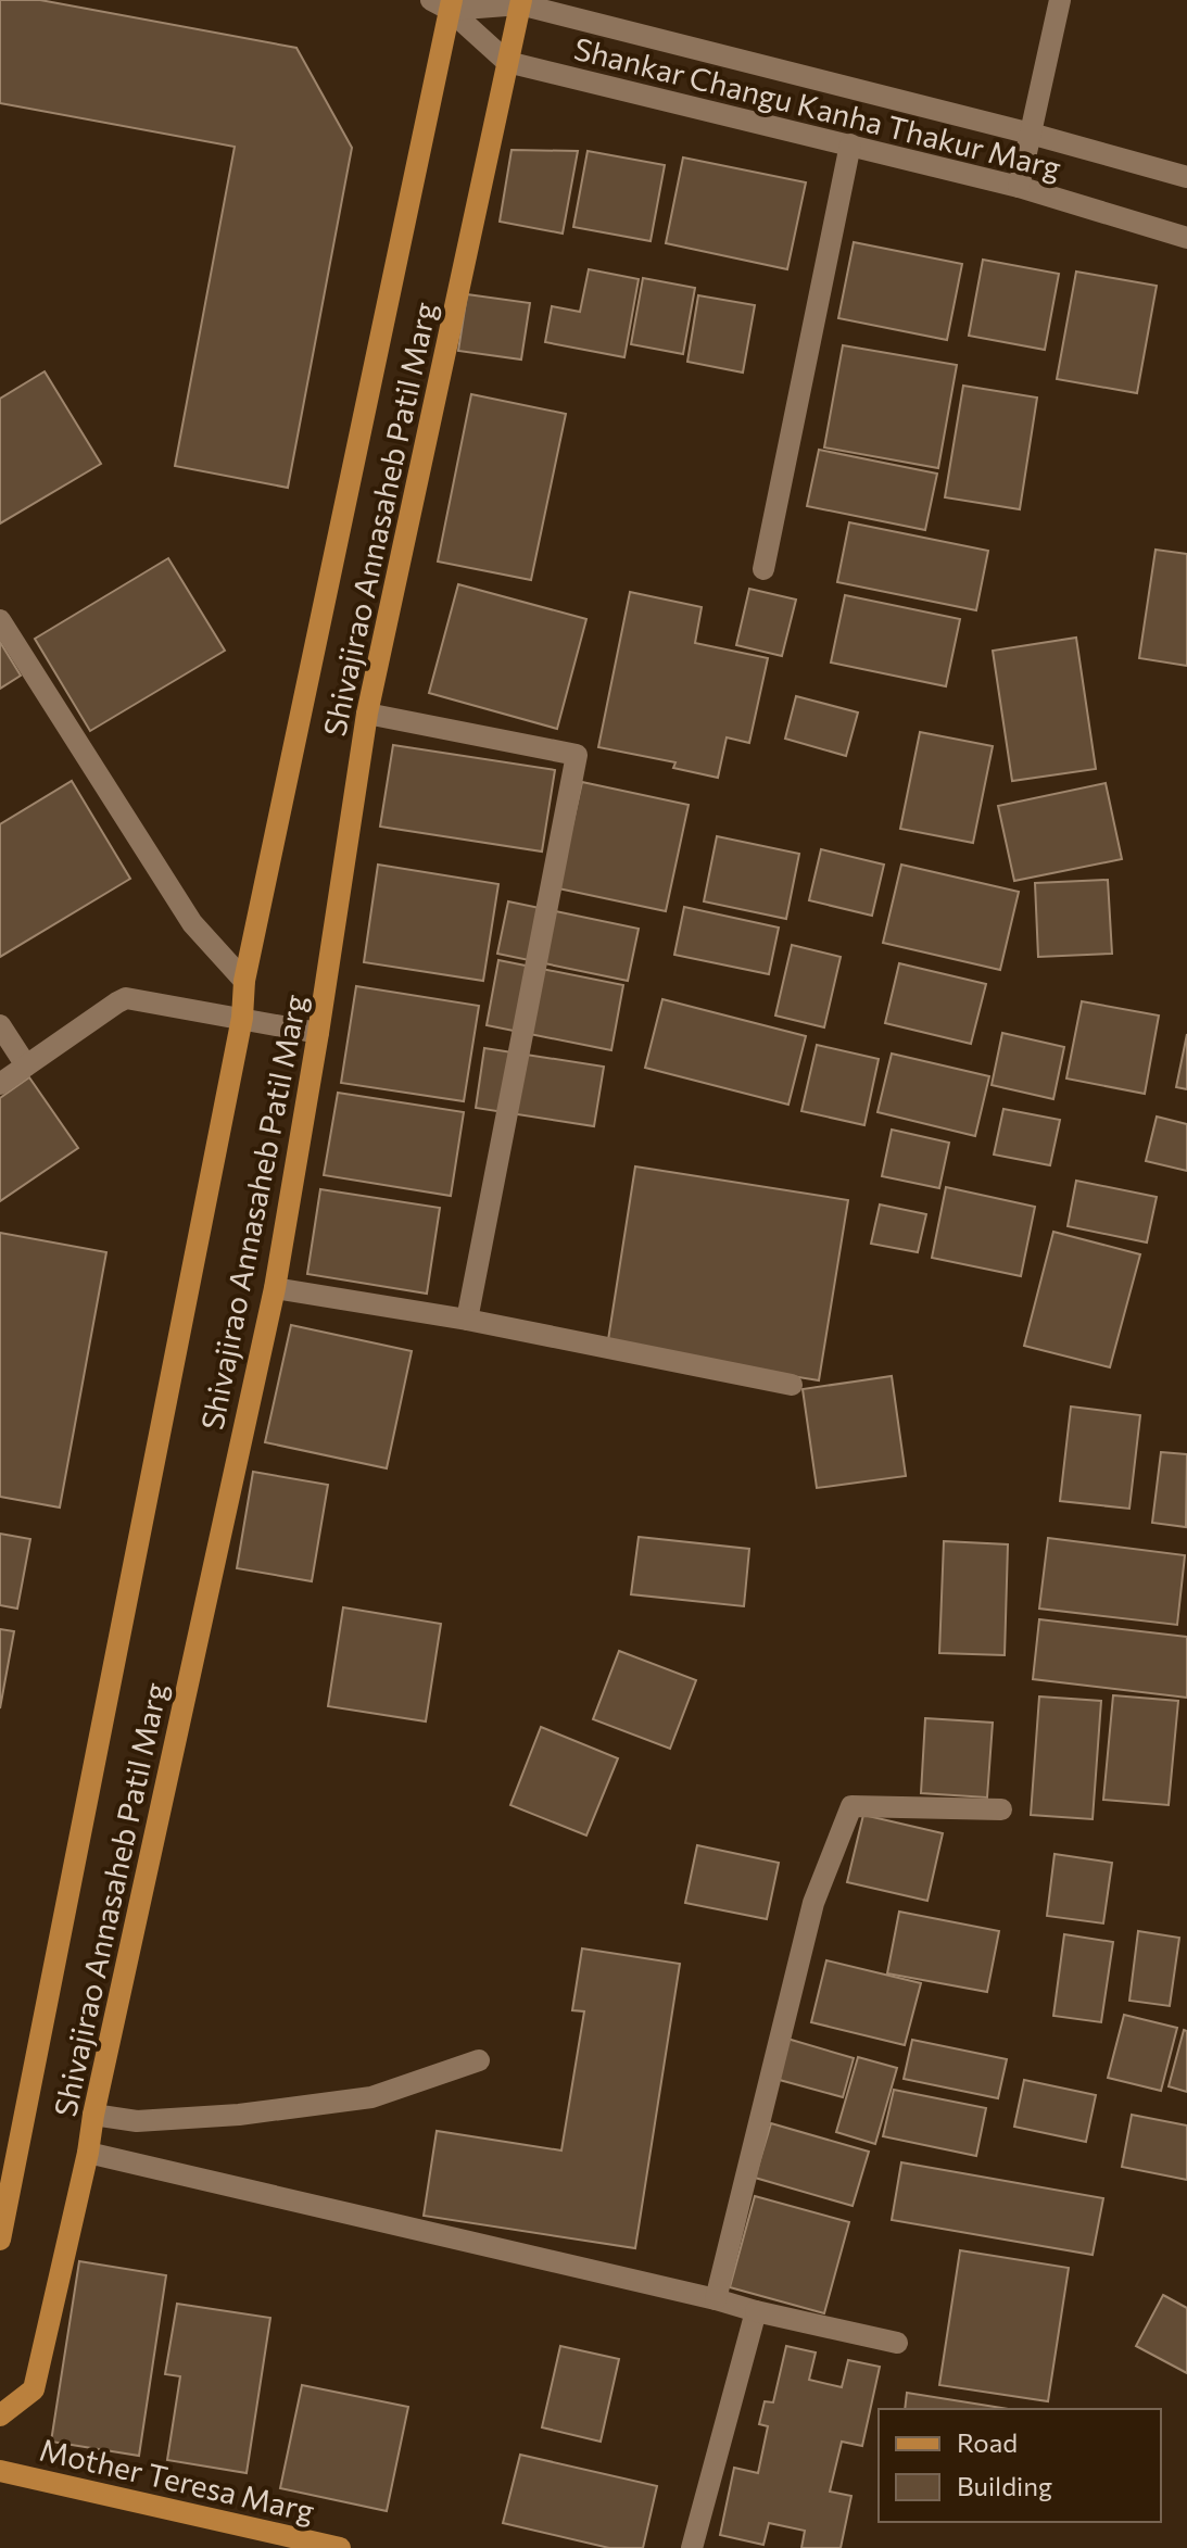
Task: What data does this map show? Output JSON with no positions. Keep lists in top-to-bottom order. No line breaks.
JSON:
{"streets":{"main road":["Shivajirao Annasaheb Patil Marg","Mother Teresa Marg"],"street":["Shankar Changu Kanha Thakur Marg"]},"crossings":[["Shankar Changu Kanha Thakur Marg","Shivajirao Annasaheb Patil Marg"]],"legend":["Road","Building"]}
